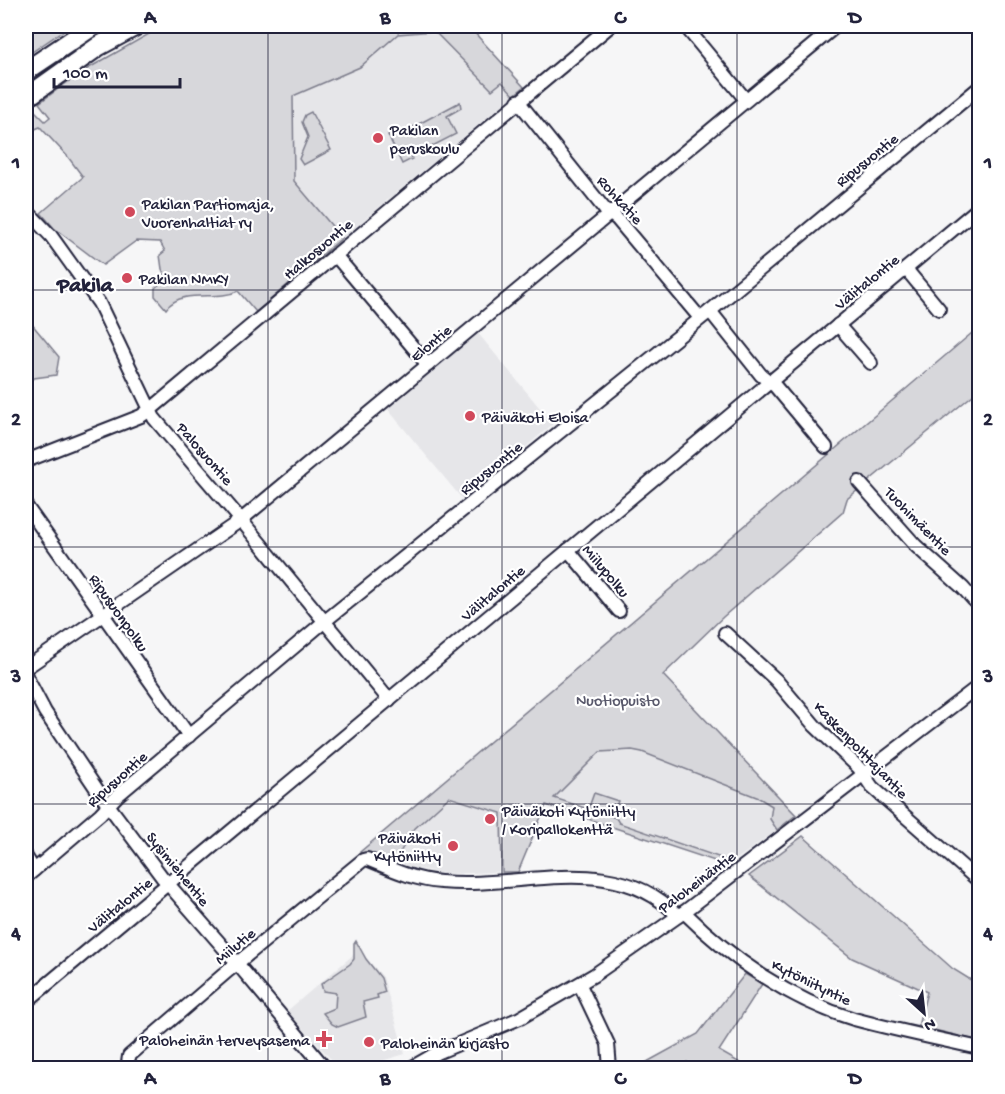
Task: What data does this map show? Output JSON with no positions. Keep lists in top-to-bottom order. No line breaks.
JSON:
{"streets":{"street":["Ripusuontie","Rohkatie","Halkosuontie","Välitalontie","Elontie","Palosuontie","Tuohimäentie","Miilupolku","Ripusuonpolku","Kaskenpolttajantie","Sysimiehentie","Paloheinäntie","Miilutie","Kytöniityntie"]},"crossings":[["Ripusuontie","Rohkatie"],["Ripusuontie","Palosuontie"],["Ripusuontie","Ripusuonpolku"],["Ripusuontie","Sysimiehentie"],["Rohkatie","Halkosuontie"],["Rohkatie","Välitalontie"],["Rohkatie","Elontie"],["Halkosuontie","Palosuontie"],["Välitalontie","Palosuontie"],["Välitalontie","Miilupolku"],["Välitalontie","Sysimiehentie"],["Elontie","Palosuontie"],["Elontie","Ripusuonpolku"],["Elontie","Sysimiehentie"],["Kaskenpolttajantie","Paloheinäntie"],["Sysimiehentie","Miilutie"],["Paloheinäntie","Kytöniityntie"],["Miilutie","Kytöniityntie"]],"districts":["Pakila"],"parks":["Nuotiopuisto"],"places":{"other":["Pakilan peruskoulu","Pakilan Partiomaja, Vuorenhaltiat ry","Pakilan NMKY","Päiväkoti Eloisa","Päiväkoti Kytöniitty / Koripallokenttä","Päiväkoti Kytöniitty","Paloheinän kirjasto"],"health":["Paloheinän terveysasema"]},"scale_bar":"100 m","north":"bottom right","grid":{"columns":["A","B","C","D"],"rows":["1","2","3","4"]}}
